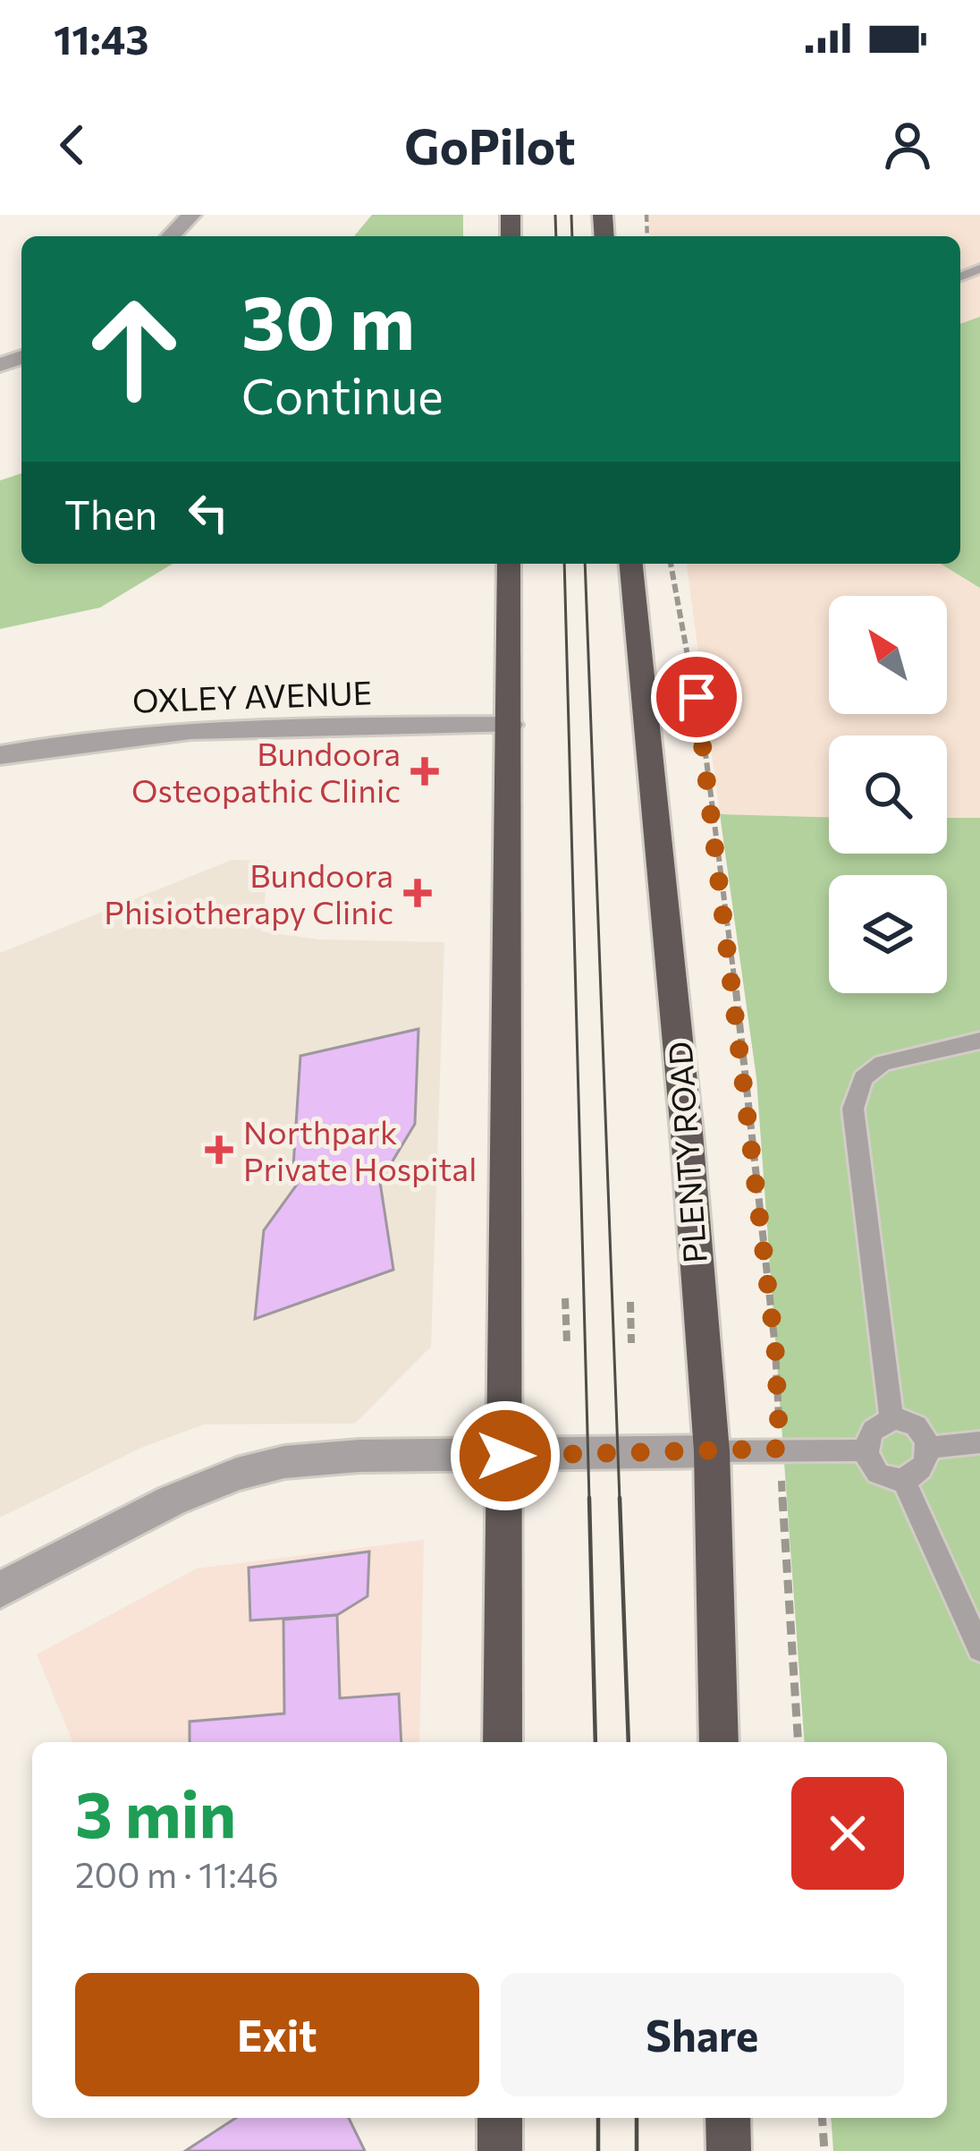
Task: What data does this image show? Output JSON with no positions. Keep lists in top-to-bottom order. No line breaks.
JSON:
{"streets":{"highway":["PLENTY ROAD"],"street":["OXLEY AVENUE"]},"places":{"health":["Bundoora Osteopathic Clinic","Bundoora Phisiotherapy Clinic","Northpark Private Hospital"]},"north":"top left","page":{"status":"11:43","header":"GoPilot","turn":["30 m","Continue"],"then":"Then","heading":["3 min","200 m · 11:46"],"buttons":["Exit","Share"]}}
